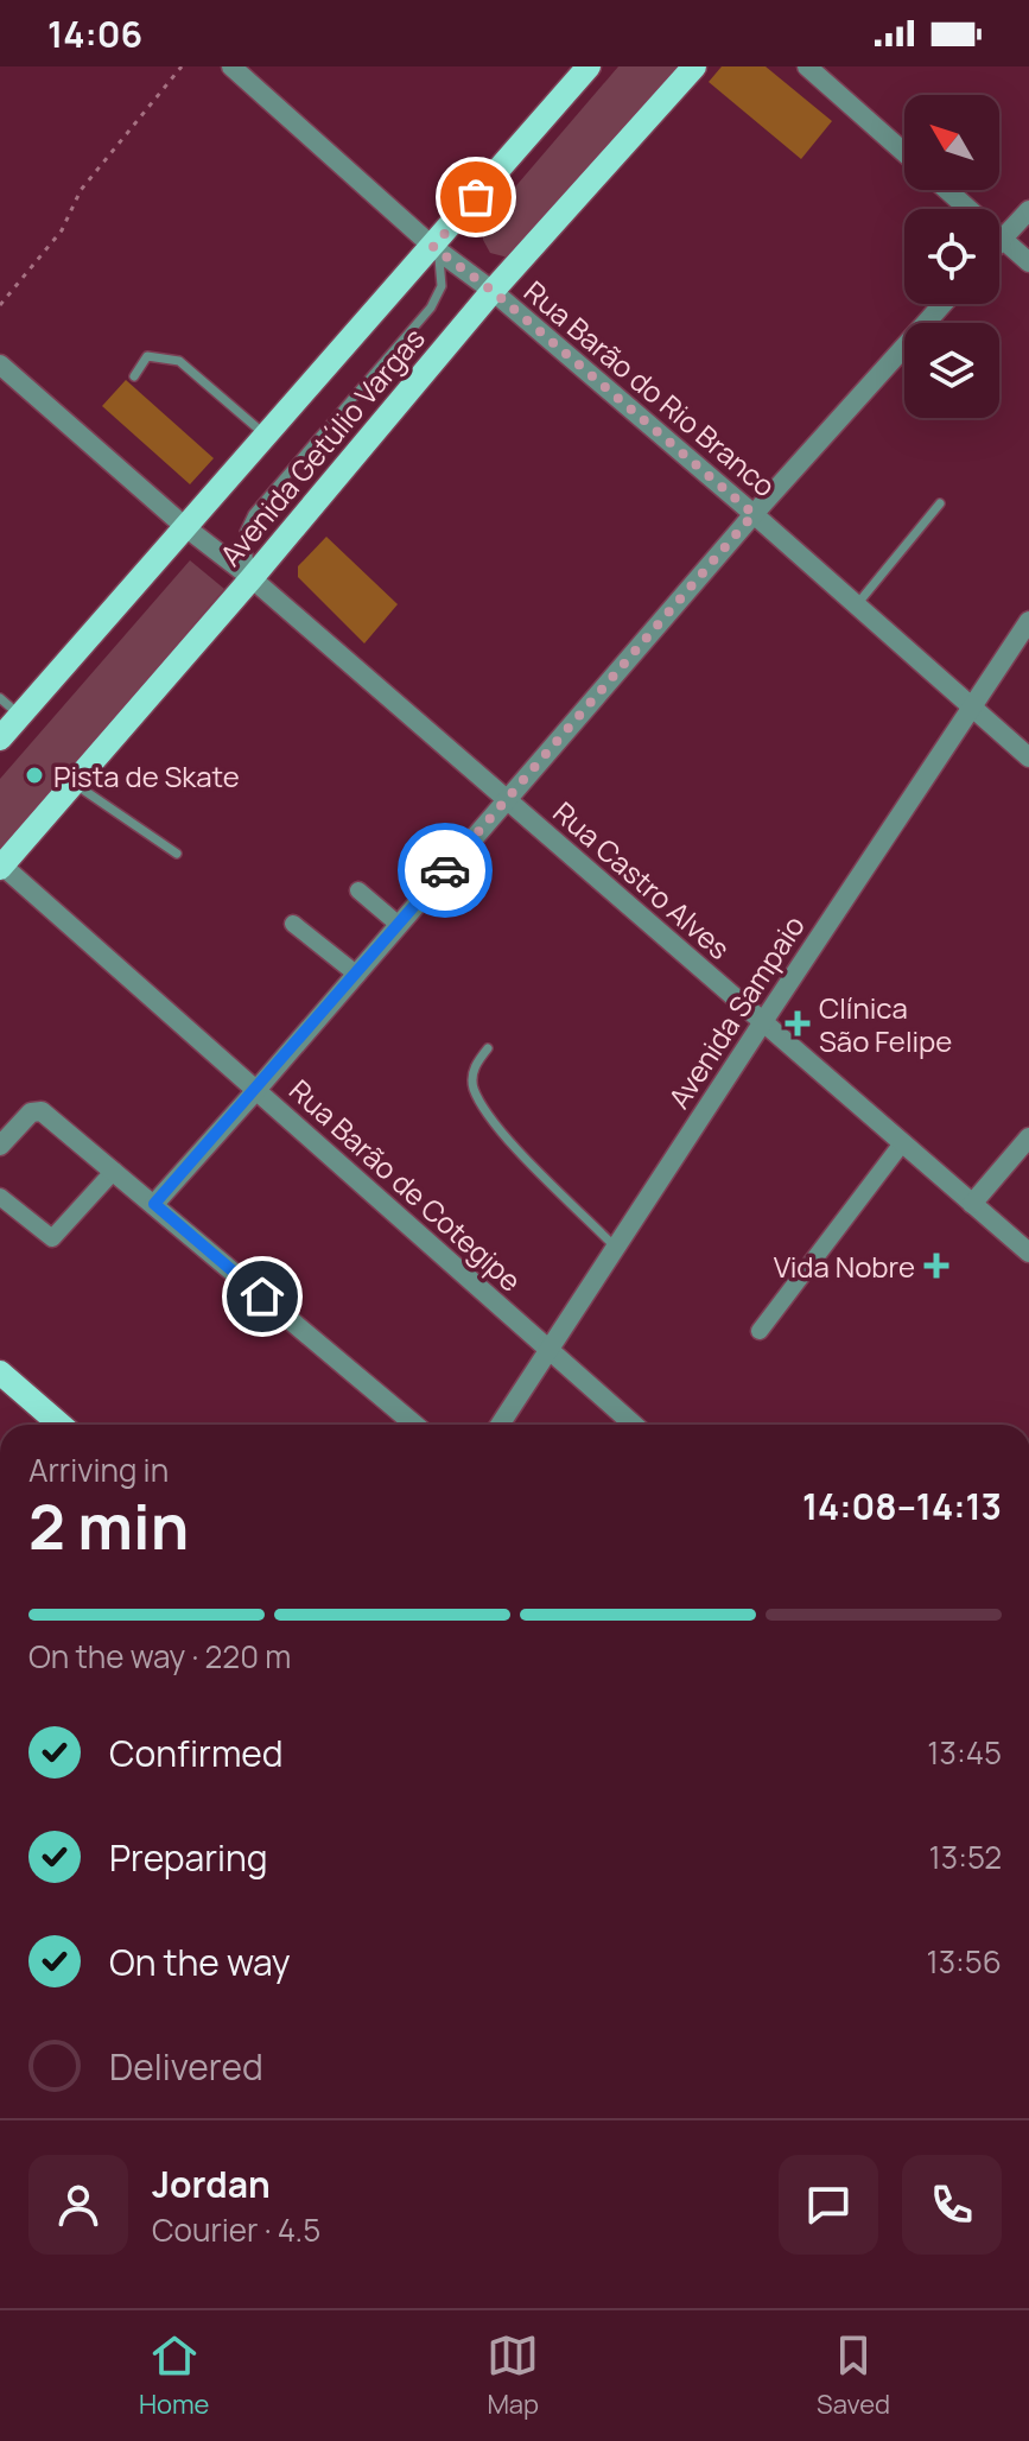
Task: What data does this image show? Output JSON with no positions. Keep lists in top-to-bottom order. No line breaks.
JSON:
{"streets":{"main road":["Avenida Getúlio Vargas"],"street":["Rua Barão do Rio Branco","Rua Castro Alves","Avenida Sampaio","Rua Barão de Cotegipe"]},"crossings":[["Rua Barão do Rio Branco","Avenida Getúlio Vargas"],["Rua Barão do Rio Branco","Avenida Sampaio"],["Avenida Getúlio Vargas","Rua Castro Alves"],["Avenida Getúlio Vargas","Rua Barão de Cotegipe"],["Rua Castro Alves","Avenida Sampaio"],["Avenida Sampaio","Rua Barão de Cotegipe"]],"places":{"other":["Pista de Skate"],"health":["Clínica São Felipe","Vida Nobre"]},"north":"top left","page":{"status":"14:06","heading":["2 min","Arriving in","14:08–14:13"],"panel":["Jordan","Courier · 4.5"],"bar":"On the way · 220 m","list":[["Confirmed","13:45"],["Preparing","13:52"],["On the way","13:56"],"Delivered"],"tabs":["Home","Map","Saved"]}}
